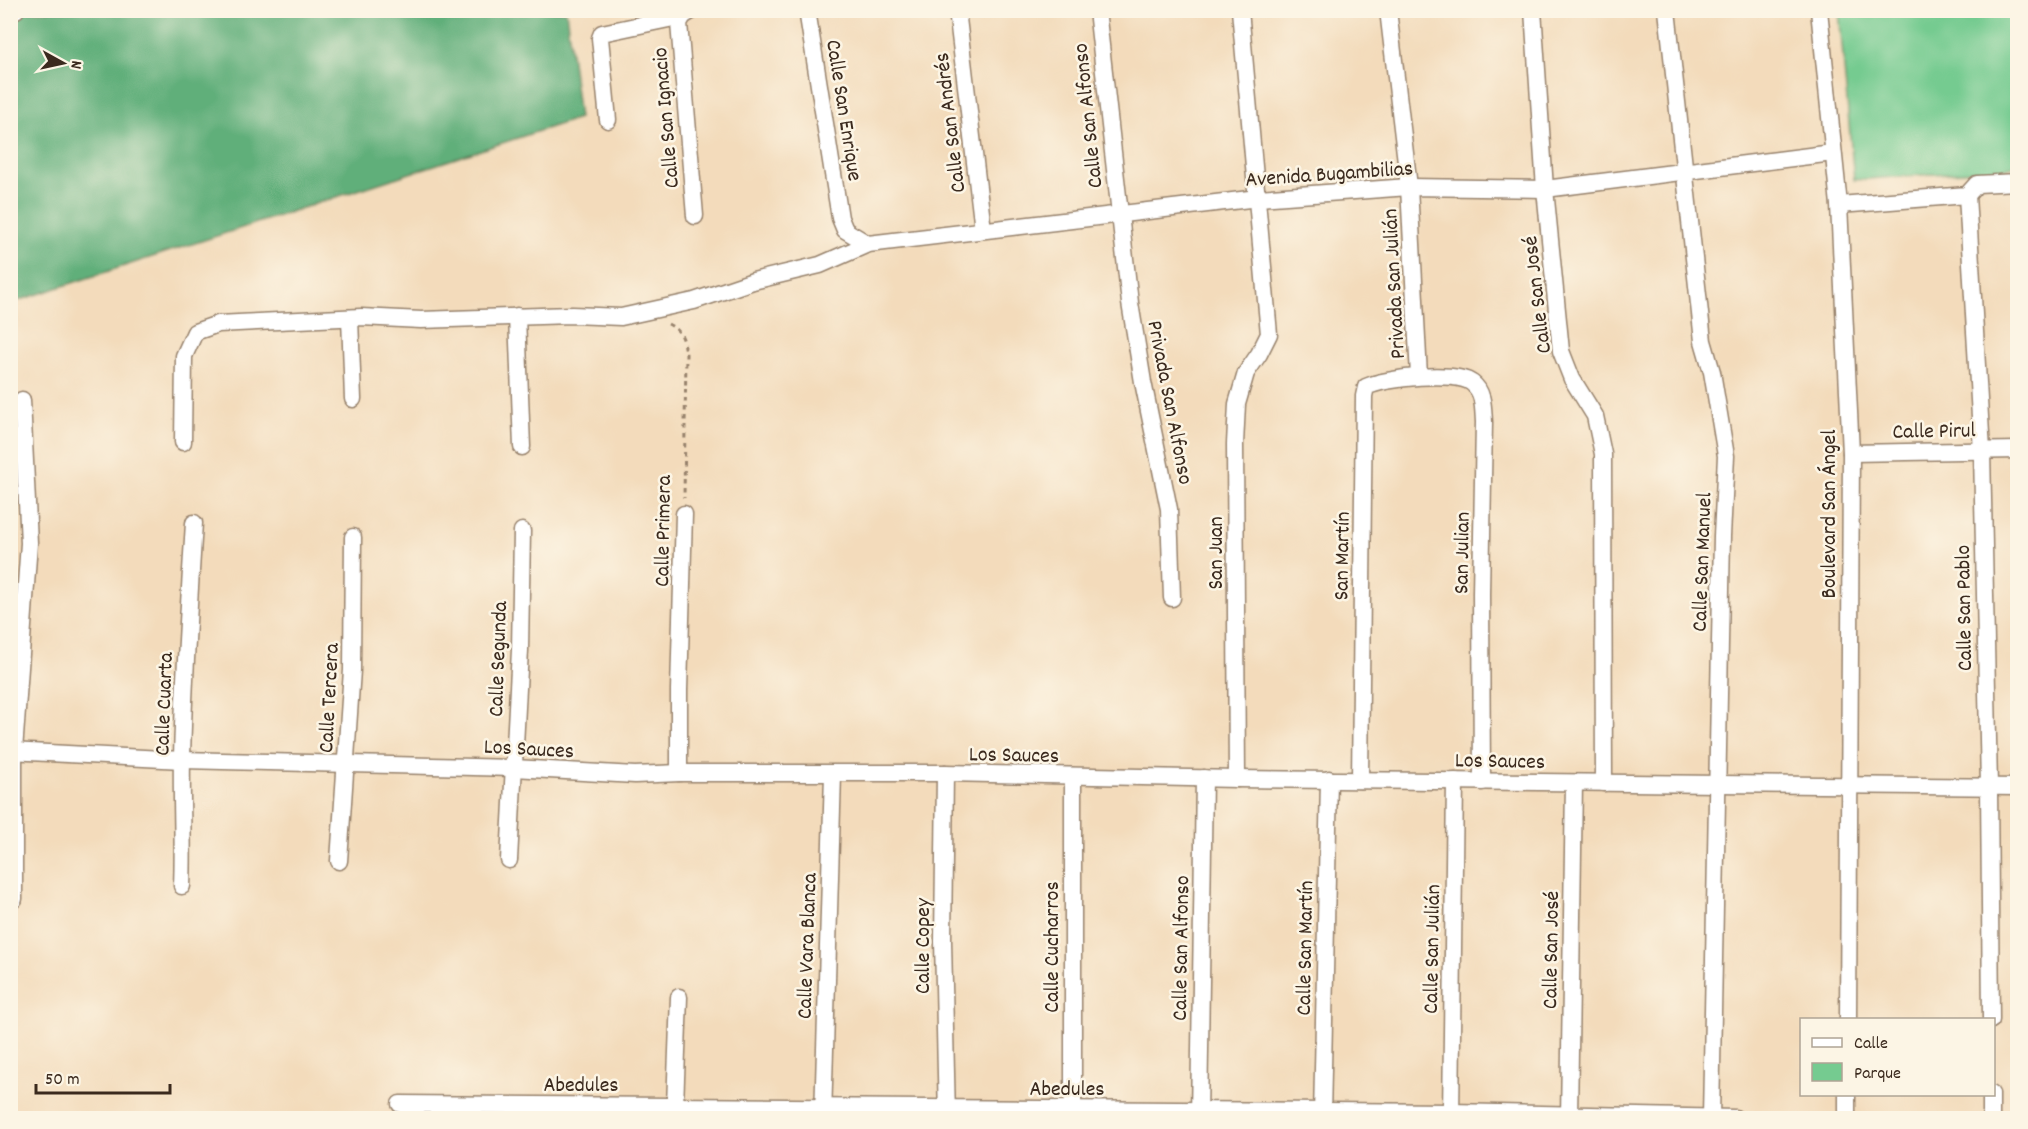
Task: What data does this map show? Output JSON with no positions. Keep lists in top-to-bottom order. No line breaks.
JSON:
{"streets":{"street":["Calle San Enrique","Calle San Alfonso","Calle San Ignacio","Calle San Andrés","Avenida Bugambilias","Privada San Julián","Calle San José","Privada San Alfonso","Calle Pirul","Boulevard San Ángel","Calle Primera","San Juan","San Julian","San Martín","Calle San Manuel","Calle San Pablo","Calle Segunda","Calle Tercera","Calle Cuarta","Los Sauces","Calle Vara Blanca","Calle Copey","Calle Cucharros","Calle San Martín","Calle San Julián","Abedules"]},"crossings":[["Calle San Enrique","Avenida Bugambilias"],["Calle San Alfonso","Avenida Bugambilias"],["Calle San Alfonso","Privada San Alfonso"],["Calle San Alfonso","Los Sauces"],["Calle San Alfonso","Abedules"],["Calle San Andrés","Avenida Bugambilias"],["Avenida Bugambilias","Privada San Julián"],["Avenida Bugambilias","Calle San José"],["Avenida Bugambilias","Privada San Alfonso"],["Avenida Bugambilias","Boulevard San Ángel"],["Avenida Bugambilias","Calle Primera"],["Avenida Bugambilias","San Juan"],["Avenida Bugambilias","Calle San Manuel"],["Privada San Julián","San Julian"],["Privada San Julián","San Martín"],["Calle San José","Los Sauces"],["Calle San José","Abedules"],["Calle Pirul","Boulevard San Ángel"],["Calle Pirul","Calle San Pablo"],["Boulevard San Ángel","Los Sauces"],["Calle Primera","Los Sauces"],["San Juan","Los Sauces"],["San Julian","San Martín"],["San Julian","Los Sauces"],["San Martín","Los Sauces"],["Calle San Manuel","Los Sauces"],["Calle San Manuel","Abedules"],["Calle San Pablo","Los Sauces"],["Calle Segunda","Los Sauces"],["Calle Tercera","Los Sauces"],["Calle Cuarta","Los Sauces"],["Los Sauces","Calle Vara Blanca"],["Los Sauces","Calle Copey"],["Los Sauces","Calle Cucharros"],["Los Sauces","Calle San Martín"],["Los Sauces","Calle San Julián"],["Calle Vara Blanca","Abedules"],["Calle Copey","Abedules"],["Calle Cucharros","Abedules"],["Calle San Martín","Abedules"],["Calle San Julián","Abedules"]],"legend":["Calle","Parque"],"scale_bar":"50 m","north":"right"}
